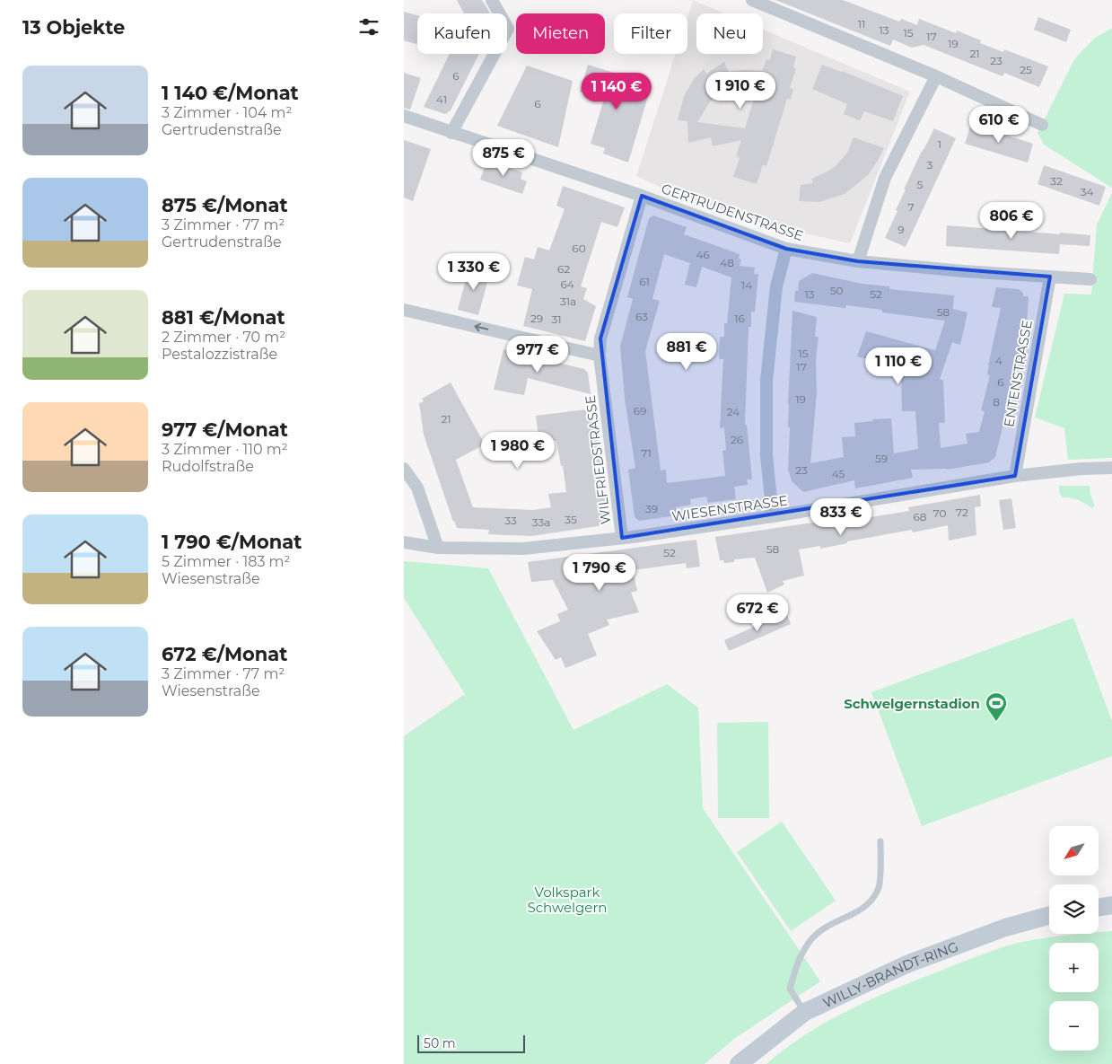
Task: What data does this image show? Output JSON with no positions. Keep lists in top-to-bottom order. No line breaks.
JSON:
{"streets":{"main road":["WILLY-BRANDT-RING"],"street":["GERTRUDENSTRASSE","ENTENSTRASSE","WILFRIEDSTRASSE","WIESENSTRASSE"]},"crossings":[["GERTRUDENSTRASSE","ENTENSTRASSE"],["GERTRUDENSTRASSE","WILFRIEDSTRASSE"],["ENTENSTRASSE","WIESENSTRASSE"],["WILFRIEDSTRASSE","WIESENSTRASSE"]],"parks":["Volkspark Schwelgern"],"places":{"sports":["Schwelgernstadion"]},"house_numbers":["11","13","15","17","19","21","23","25","6","41","6","1","3","32","5","34","7","9","60","46","48","62","61","64","14","50","13","52","31a","58","63","29","16","31","15","4","17","6","19","8","69","24","21","26","71","59","23","45","39","72","70","68","35","33","33a","58","52"],"scale_bar":"50 m","north":"bottom left","page":{"heading":"13 Objekte","chip":["Kaufen","Mieten","Filter","Neu"],"list":[{"name":"1 140 €/Monat","note":"3 Zimmer · 104 m² · Gertrudenstraße"},{"name":"875 €/Monat","note":"3 Zimmer · 77 m² · Gertrudenstraße"},{"name":"881 €/Monat","note":"2 Zimmer · 70 m² · Pestalozzistraße"},{"name":"977 €/Monat","note":"3 Zimmer · 110 m² · Rudolfstraße"},{"name":"1 790 €/Monat","note":"5 Zimmer · 183 m² · Wiesenstraße"},{"name":"672 €/Monat","note":"3 Zimmer · 77 m² · Wiesenstraße"}],"price":["1 910 €","1 140 €","610 €","875 €","806 €","1 330 €","881 €","977 €","1 110 €","1 980 €","833 €","1 790 €","672 €"],"map_buttons":["+","−"],"scale":"50 m"}}
